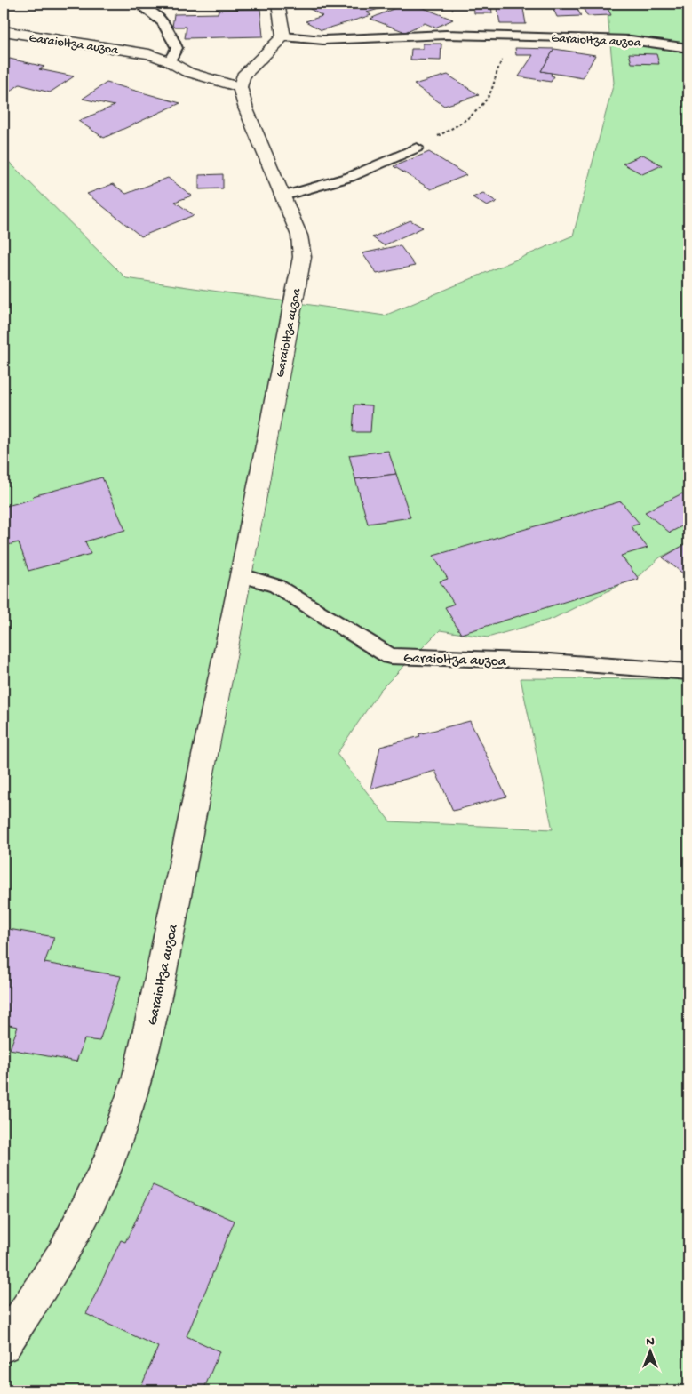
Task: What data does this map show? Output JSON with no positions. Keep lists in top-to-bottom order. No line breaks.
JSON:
{"streets":{"street":["Garaioltza auzoa"]},"north":"top"}
